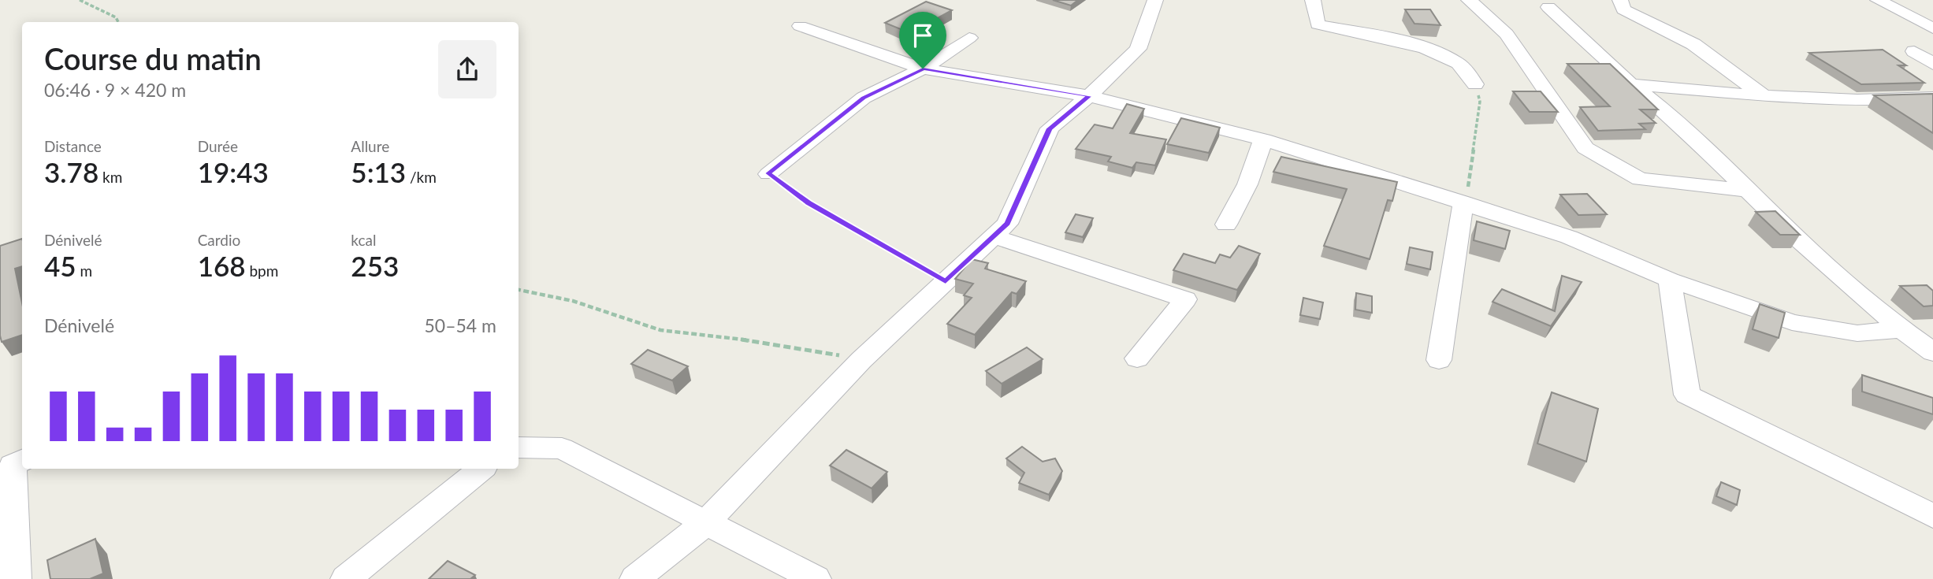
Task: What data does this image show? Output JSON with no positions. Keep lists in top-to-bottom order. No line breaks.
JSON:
{"page":{"heading":["Course du matin","06:46 · 9 × 420 m"],"stats":[["Distance","3.78 km"],["Durée","19:43"],["Allure","5:13 /km"],["Dénivelé","45 m"],["Cardio","168 bpm"],["kcal","253"]],"chart":["Dénivelé","50–54 m"]}}
